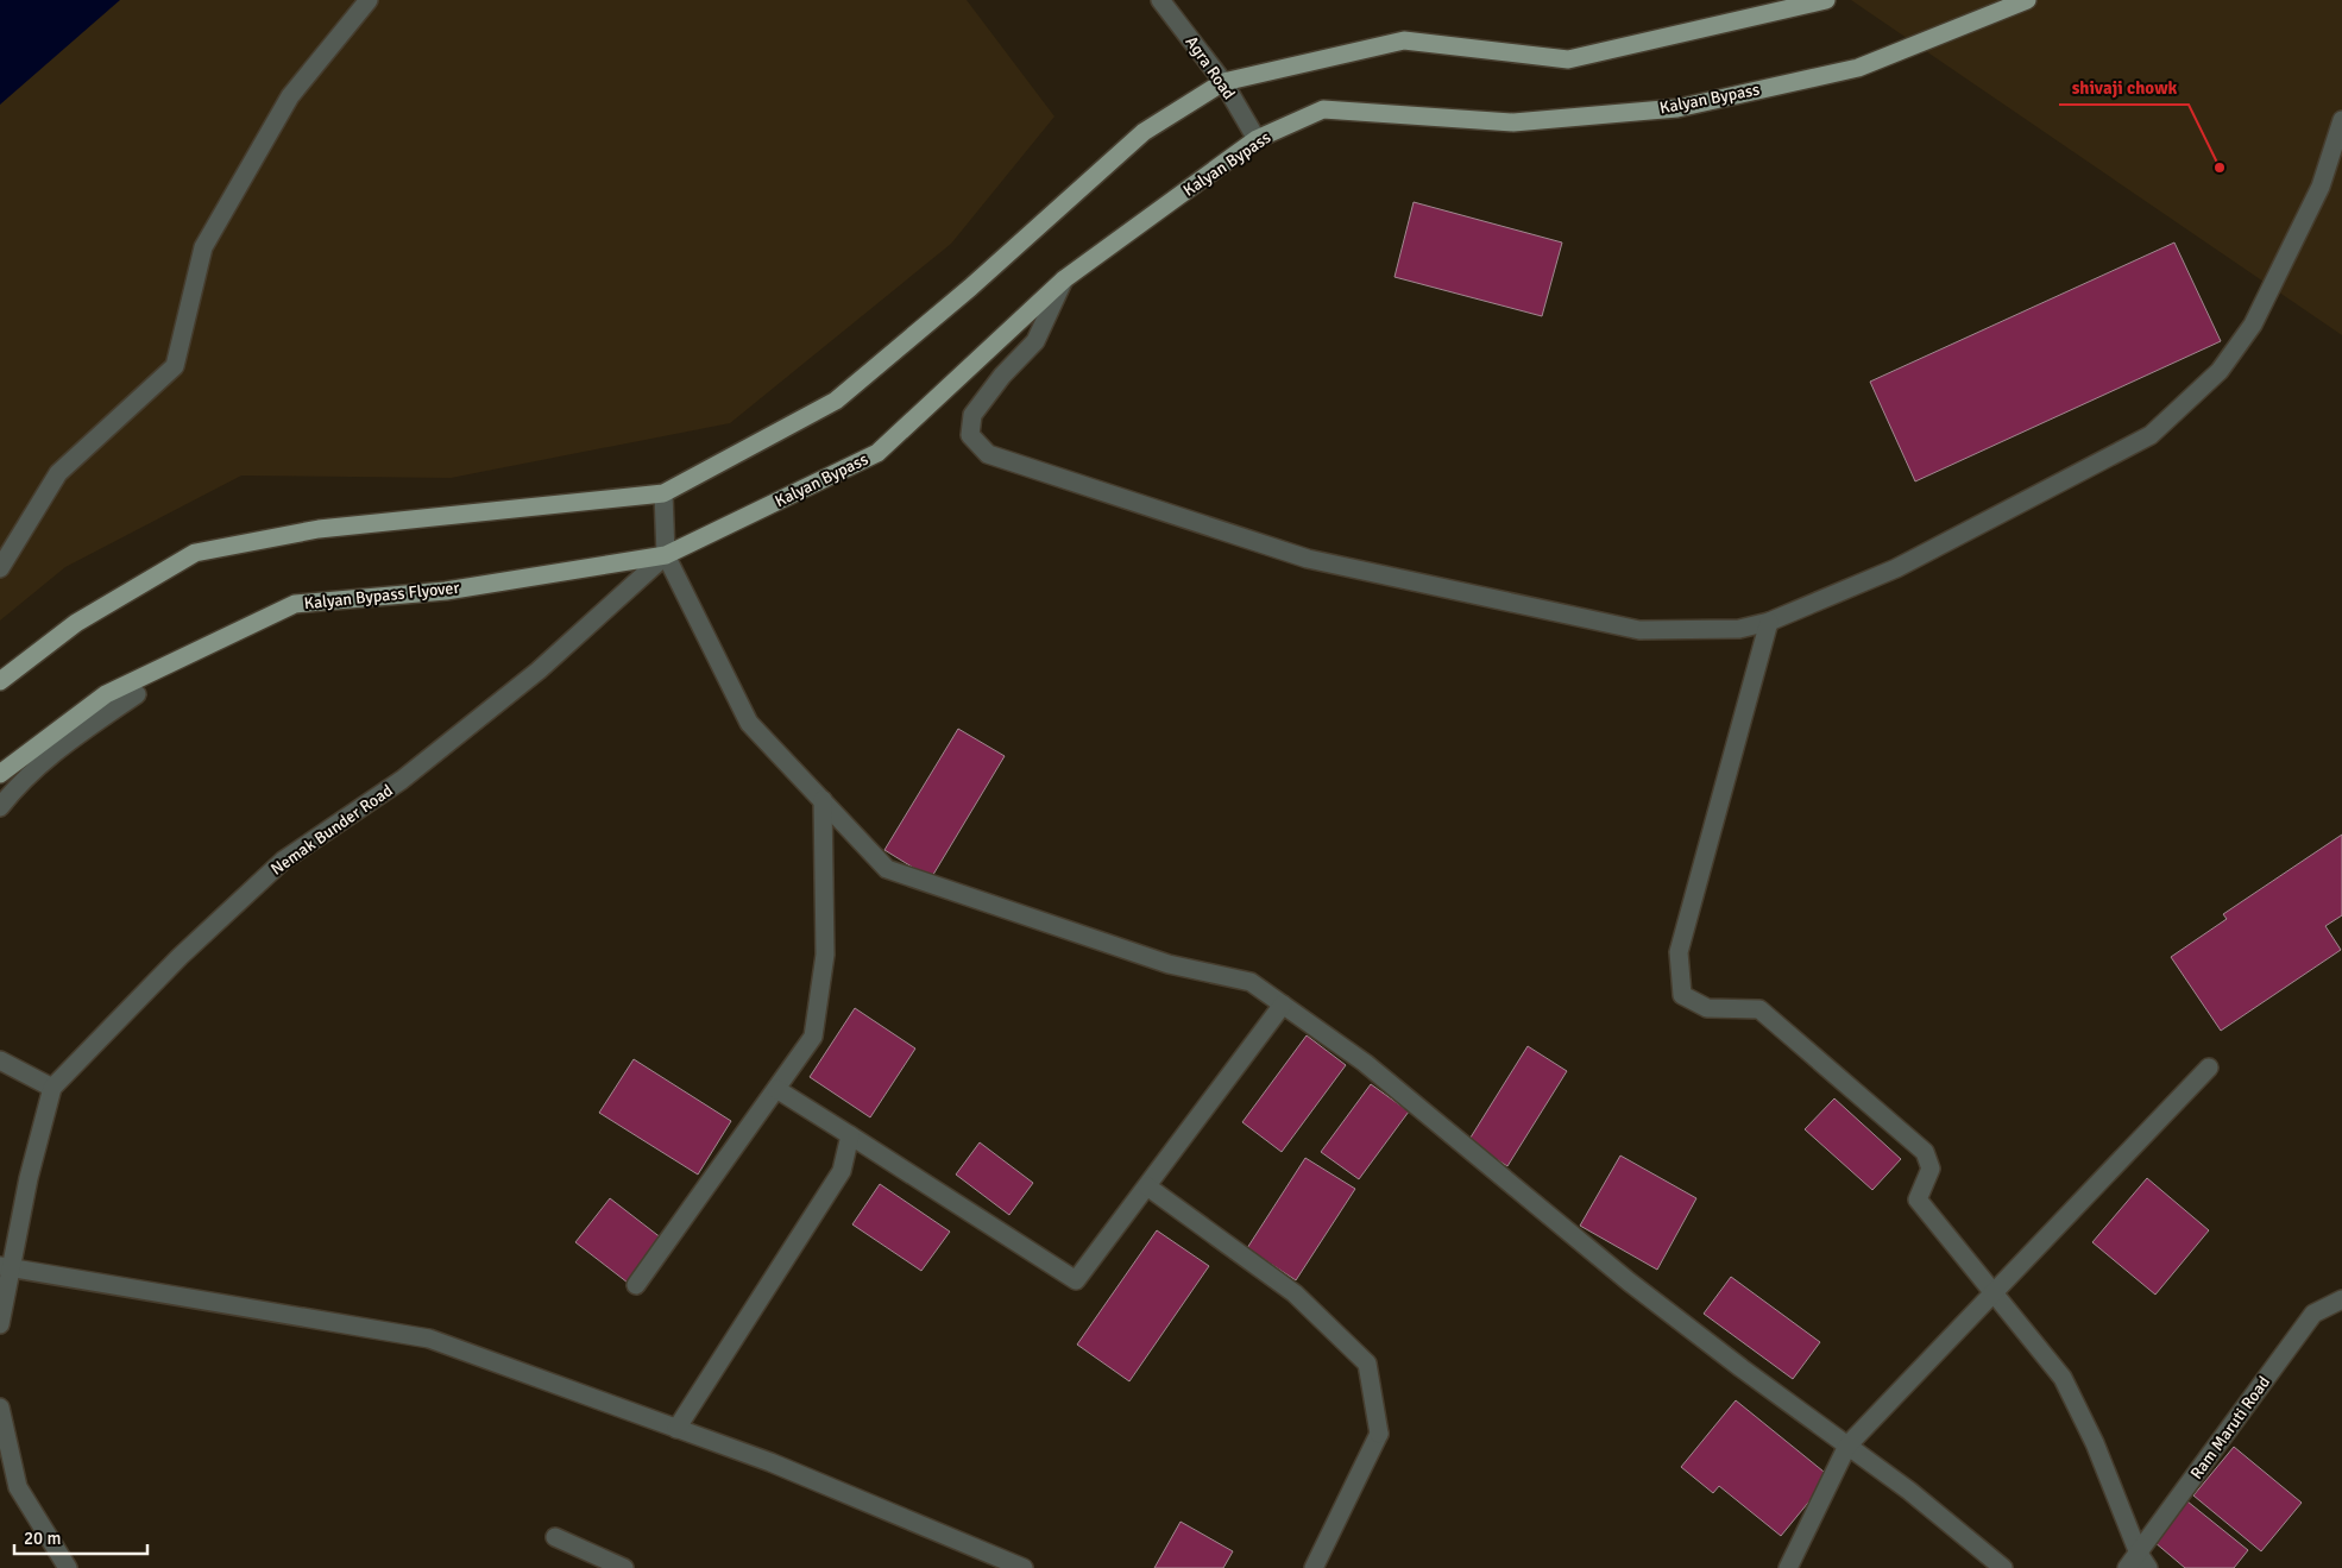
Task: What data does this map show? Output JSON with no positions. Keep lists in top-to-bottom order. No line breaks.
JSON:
{"streets":{"main road":["Kalyan Bypass","Kalyan Bypass Flyover"],"street":["Agra Road","Nemak Bunder Road","Ram Maruti Road"]},"crossings":[["Agra Road","Kalyan Bypass"],["Kalyan Bypass","Kalyan Bypass Flyover"],["Kalyan Bypass","Nemak Bunder Road"],["Kalyan Bypass Flyover","Nemak Bunder Road"]],"places":["shivaji chowk"],"scale_bar":"20 m"}
